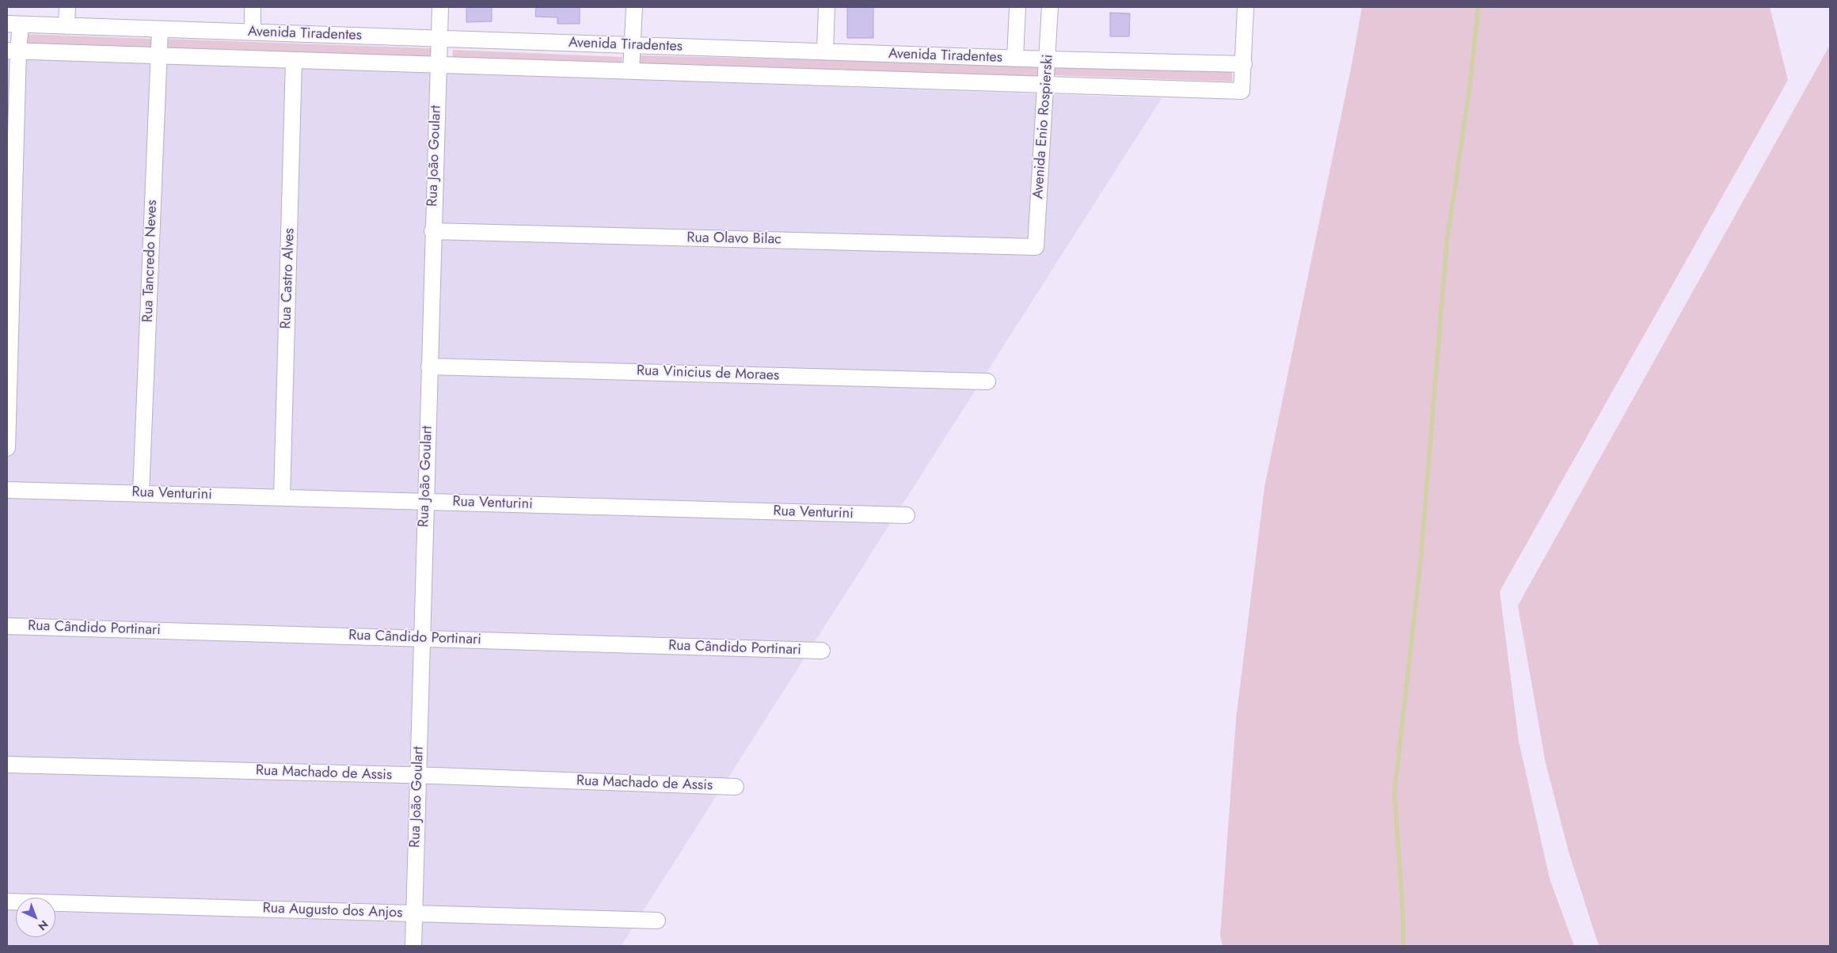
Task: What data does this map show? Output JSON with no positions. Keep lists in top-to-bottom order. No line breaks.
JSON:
{"streets":{"street":["Avenida Tiradentes","Avenida Enio Rospierski","Rua João Goulart","Rua Olavo Bilac","Rua Tancredo Neves","Rua Castro Alves","Rua Vinicius de Moraes","Rua Venturini","Rua Cândido Portinari","Rua Machado de Assis","Rua Augusto dos Anjos"]},"crossings":[["Avenida Tiradentes","Avenida Enio Rospierski"],["Avenida Tiradentes","Rua João Goulart"],["Avenida Tiradentes","Rua Tancredo Neves"],["Avenida Tiradentes","Rua Castro Alves"],["Avenida Enio Rospierski","Rua Olavo Bilac"],["Rua João Goulart","Rua Olavo Bilac"],["Rua João Goulart","Rua Vinicius de Moraes"],["Rua João Goulart","Rua Venturini"],["Rua João Goulart","Rua Cândido Portinari"],["Rua João Goulart","Rua Machado de Assis"],["Rua João Goulart","Rua Augusto dos Anjos"],["Rua Tancredo Neves","Rua Venturini"],["Rua Castro Alves","Rua Venturini"]],"north":"bottom right"}
